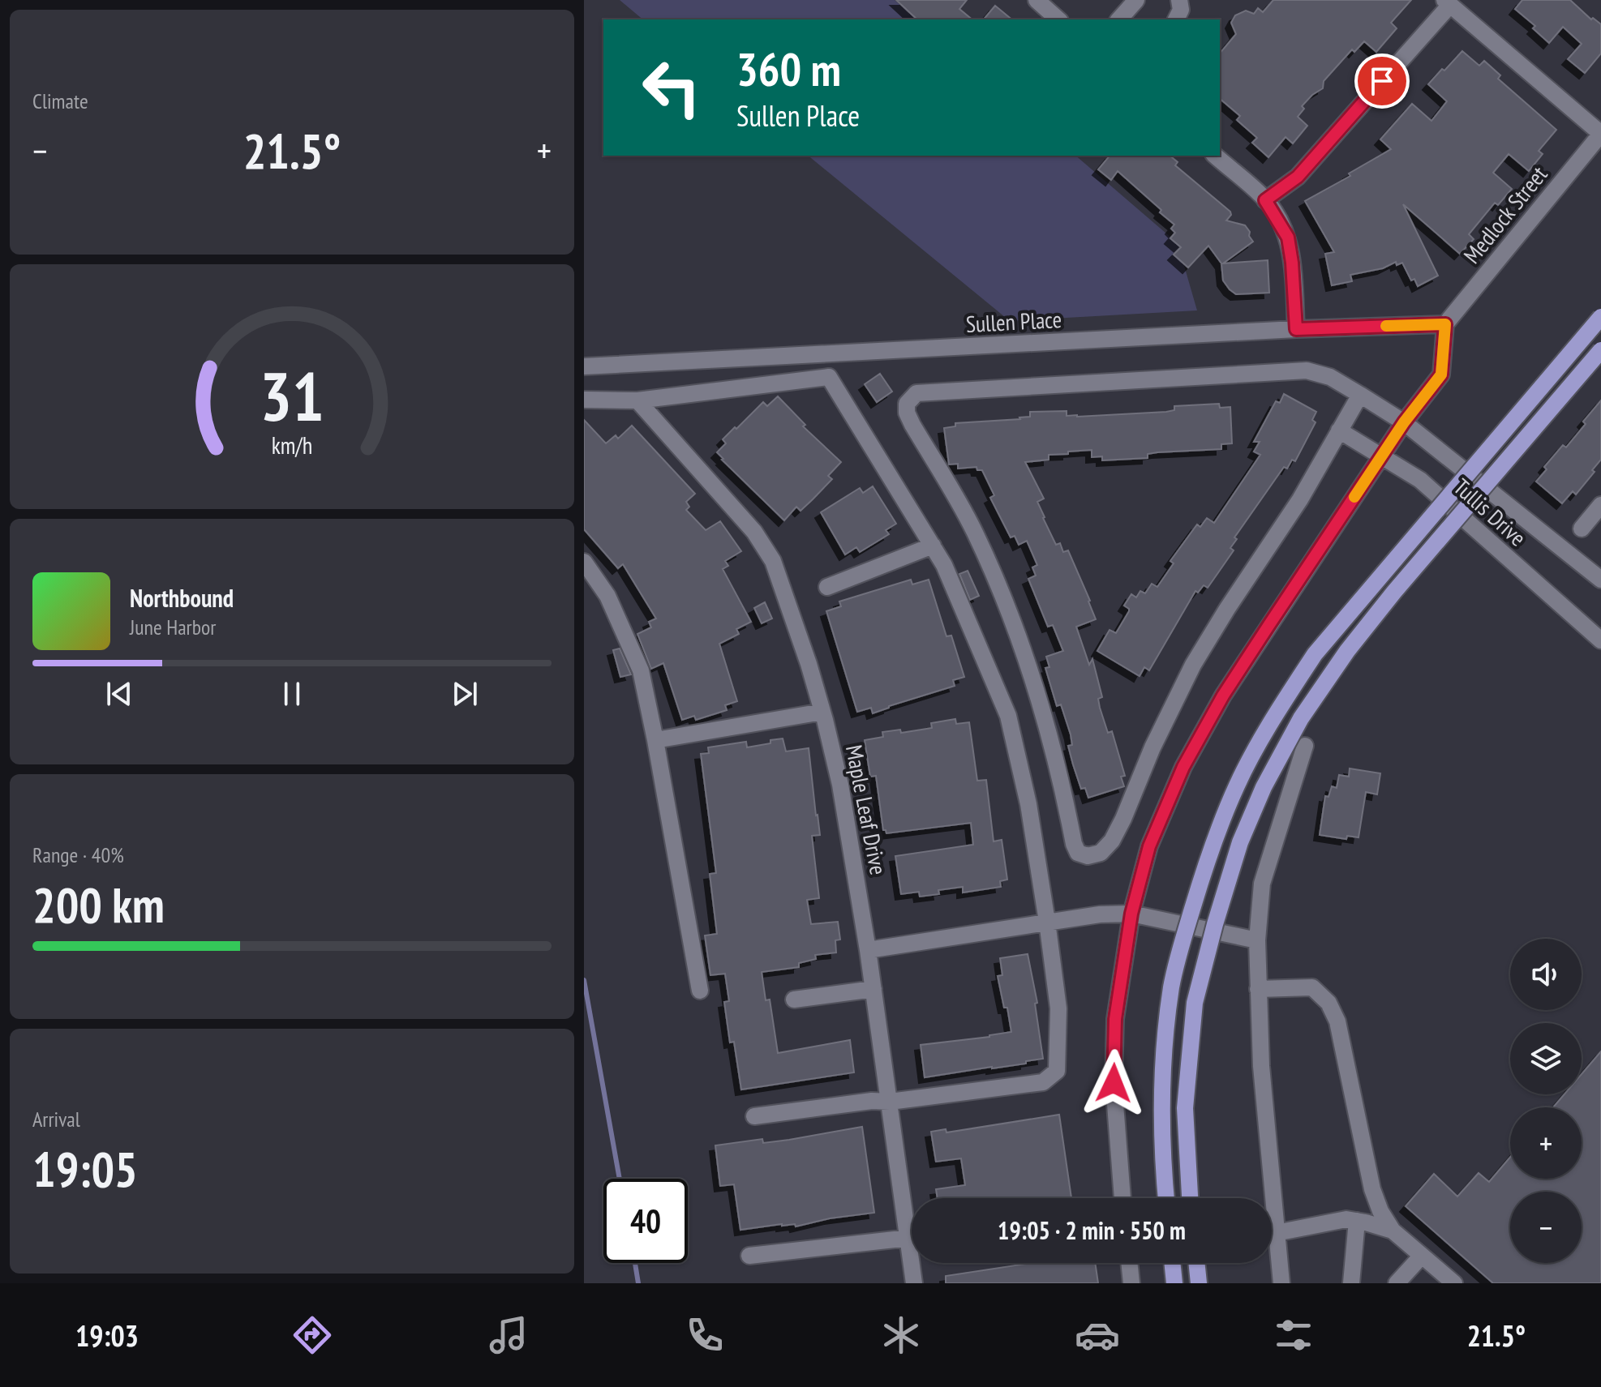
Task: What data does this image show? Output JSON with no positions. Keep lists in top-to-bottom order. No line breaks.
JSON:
{"streets":{"street":["Medlock Street","Sullen Place","Tullis Drive","Maple Leaf Drive"]},"crossings":[["Medlock Street","Sullen Place"]],"page":{"tile":["Climate",["Range · 40%","200 km"],["Arrival","19:05"]],"turn":["360 m","Sullen Place"],"heat":["−","21.5°","+"],"song":["Northbound","June Harbor"],"map_buttons":["+","−"],"limit":"40","trip":"19:05 · 2 min · 550 m","tabs":["19:03","21.5°"],"gauge":["31","km/h"]}}
